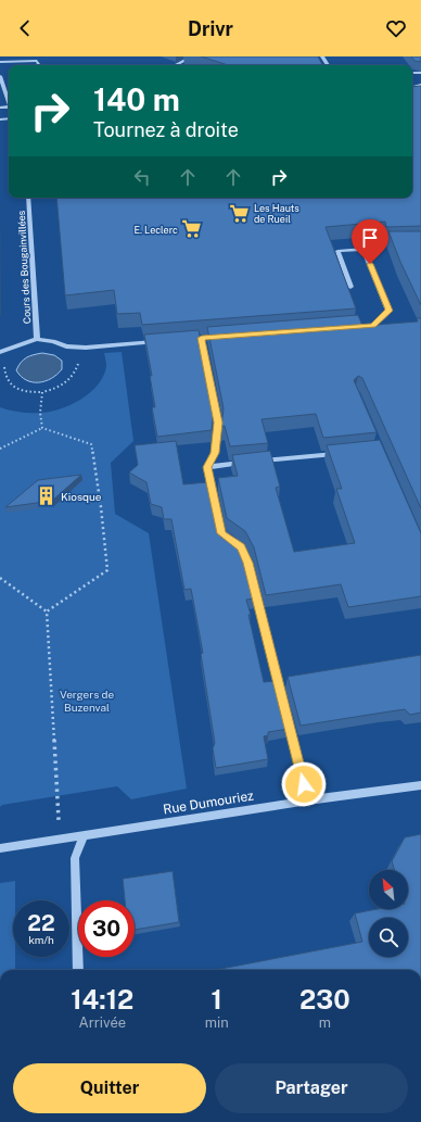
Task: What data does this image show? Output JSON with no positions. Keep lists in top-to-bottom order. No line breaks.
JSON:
{"streets":{"street":["Cours des Bougainvillées","Rue Dumouriez"]},"parks":["Vergers de Buzenval"],"places":{"supermarket":["Les Hauts de Rueil","E. Leclerc"],"building":["Kiosque"]},"north":"top left","page":{"header":"Drivr","turn":["140 m","Tournez à droite"],"speed":"22 km/h","limit":"30","eta":["14:12","Arrivée","1","min","230","m"],"buttons":["Quitter","Partager"]}}
